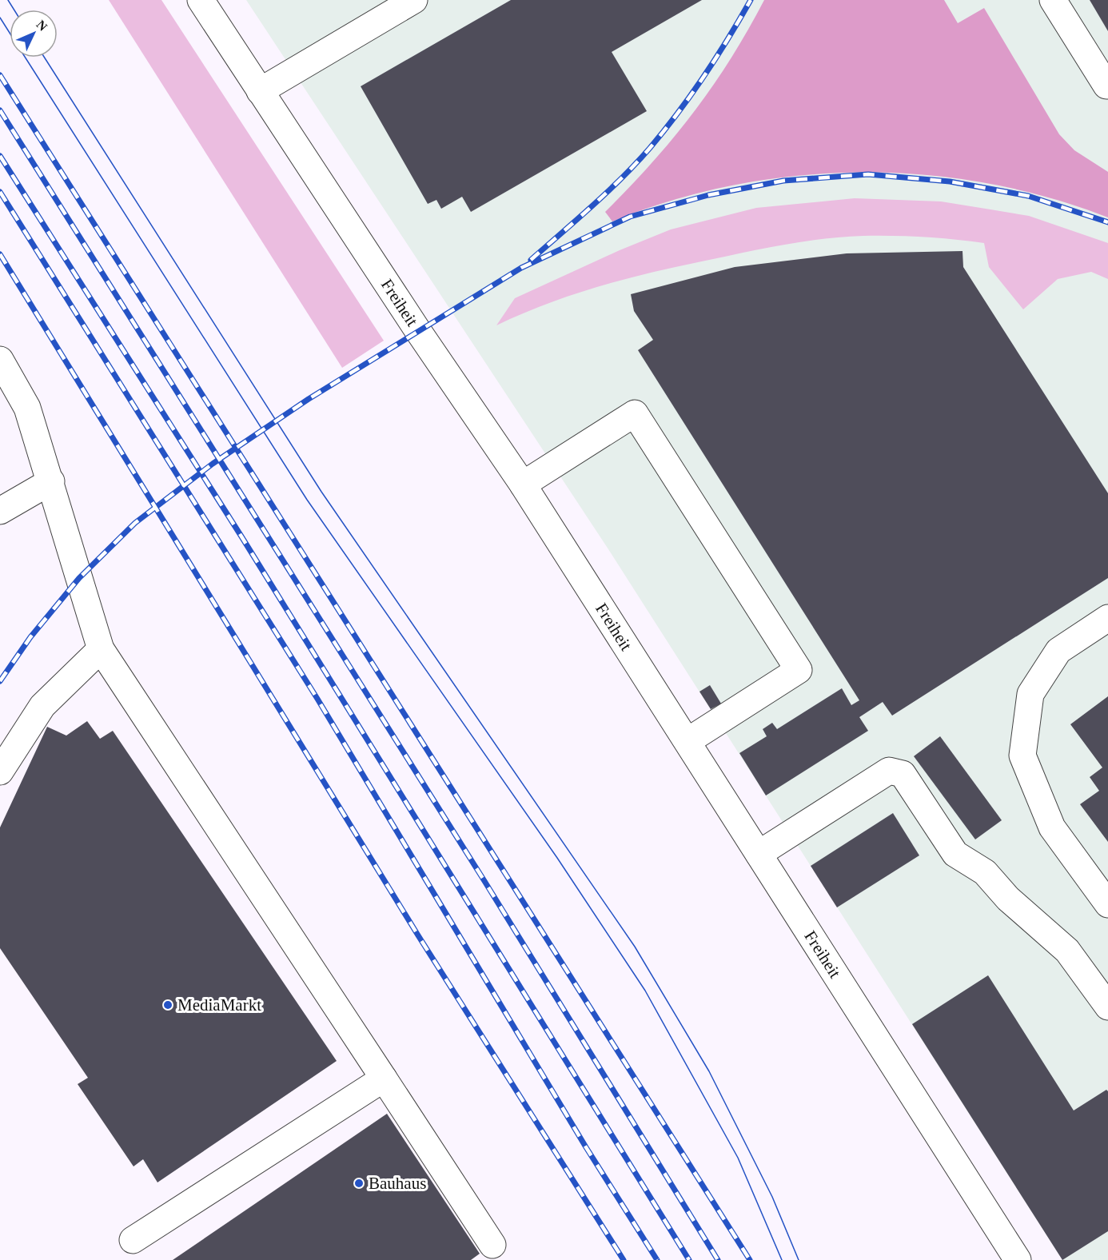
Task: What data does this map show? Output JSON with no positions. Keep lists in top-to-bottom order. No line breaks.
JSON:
{"streets":{"street":["Freiheit"]},"places":["MediaMarkt","Bauhaus"],"north":"top right"}
